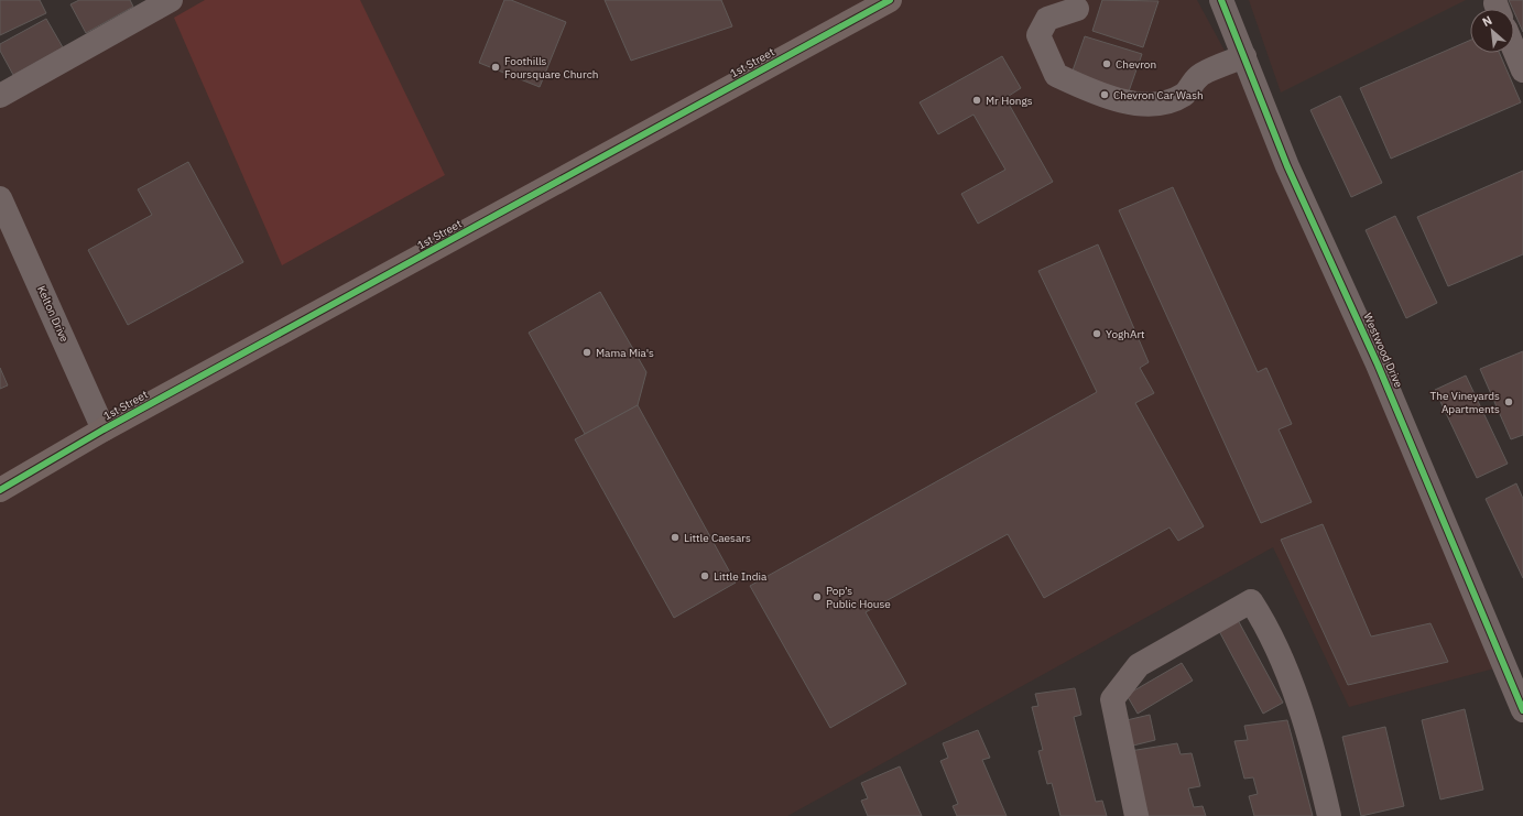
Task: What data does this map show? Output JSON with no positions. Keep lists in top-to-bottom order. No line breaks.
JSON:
{"streets":{"main road":["1st Street"],"street":["Kelton Drive","Westwood Drive"]},"crossings":[["1st Street","Kelton Drive"]],"places":["Chevron","Foothills Foursquare Church","Chevron Car Wash","Mr Hongs","YoghArt","Mama Mia's","The Vineyards Apartments","Little Caesars","Little India","Pop’s Public House"],"north":"top left"}
